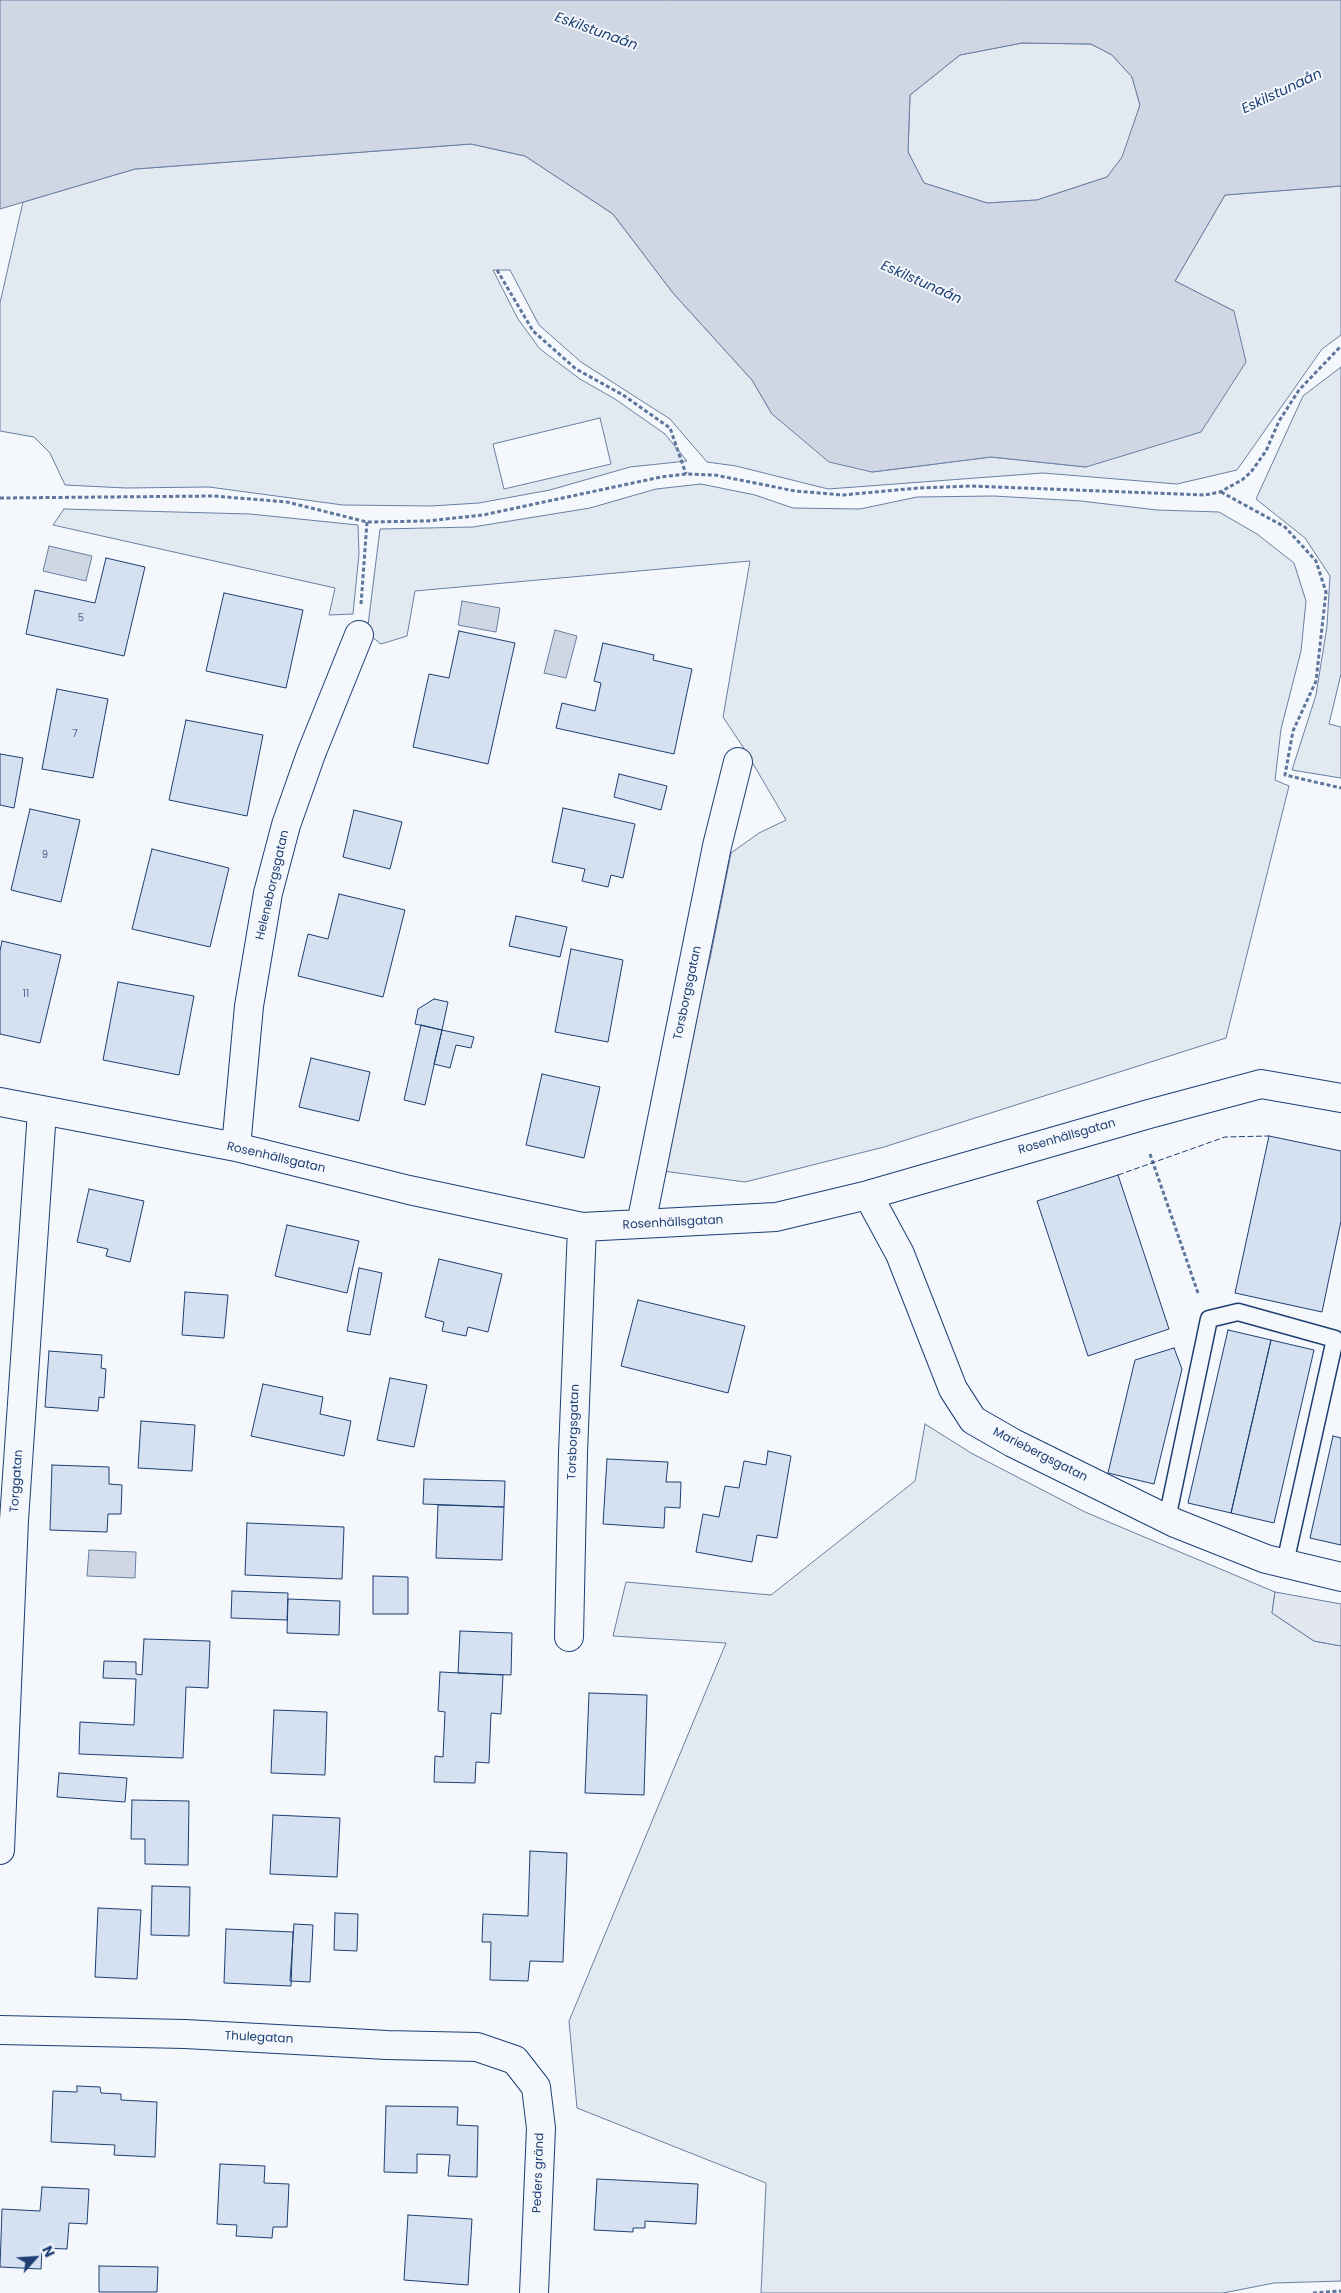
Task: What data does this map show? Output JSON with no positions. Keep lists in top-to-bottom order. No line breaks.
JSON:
{"streets":{"street":["Heleneborgsgatan","Torsborgsgatan","Rosenhällsgatan","Mariebergsgatan","Torggatan","Thulegatan","Peders gränd"]},"crossings":[["Heleneborgsgatan","Rosenhällsgatan"],["Torsborgsgatan","Rosenhällsgatan"],["Rosenhällsgatan","Mariebergsgatan"],["Rosenhällsgatan","Torggatan"],["Thulegatan","Peders gränd"]],"water":["Eskilstunaån"],"house_numbers":["5","7","9","11"],"north":"top right"}
